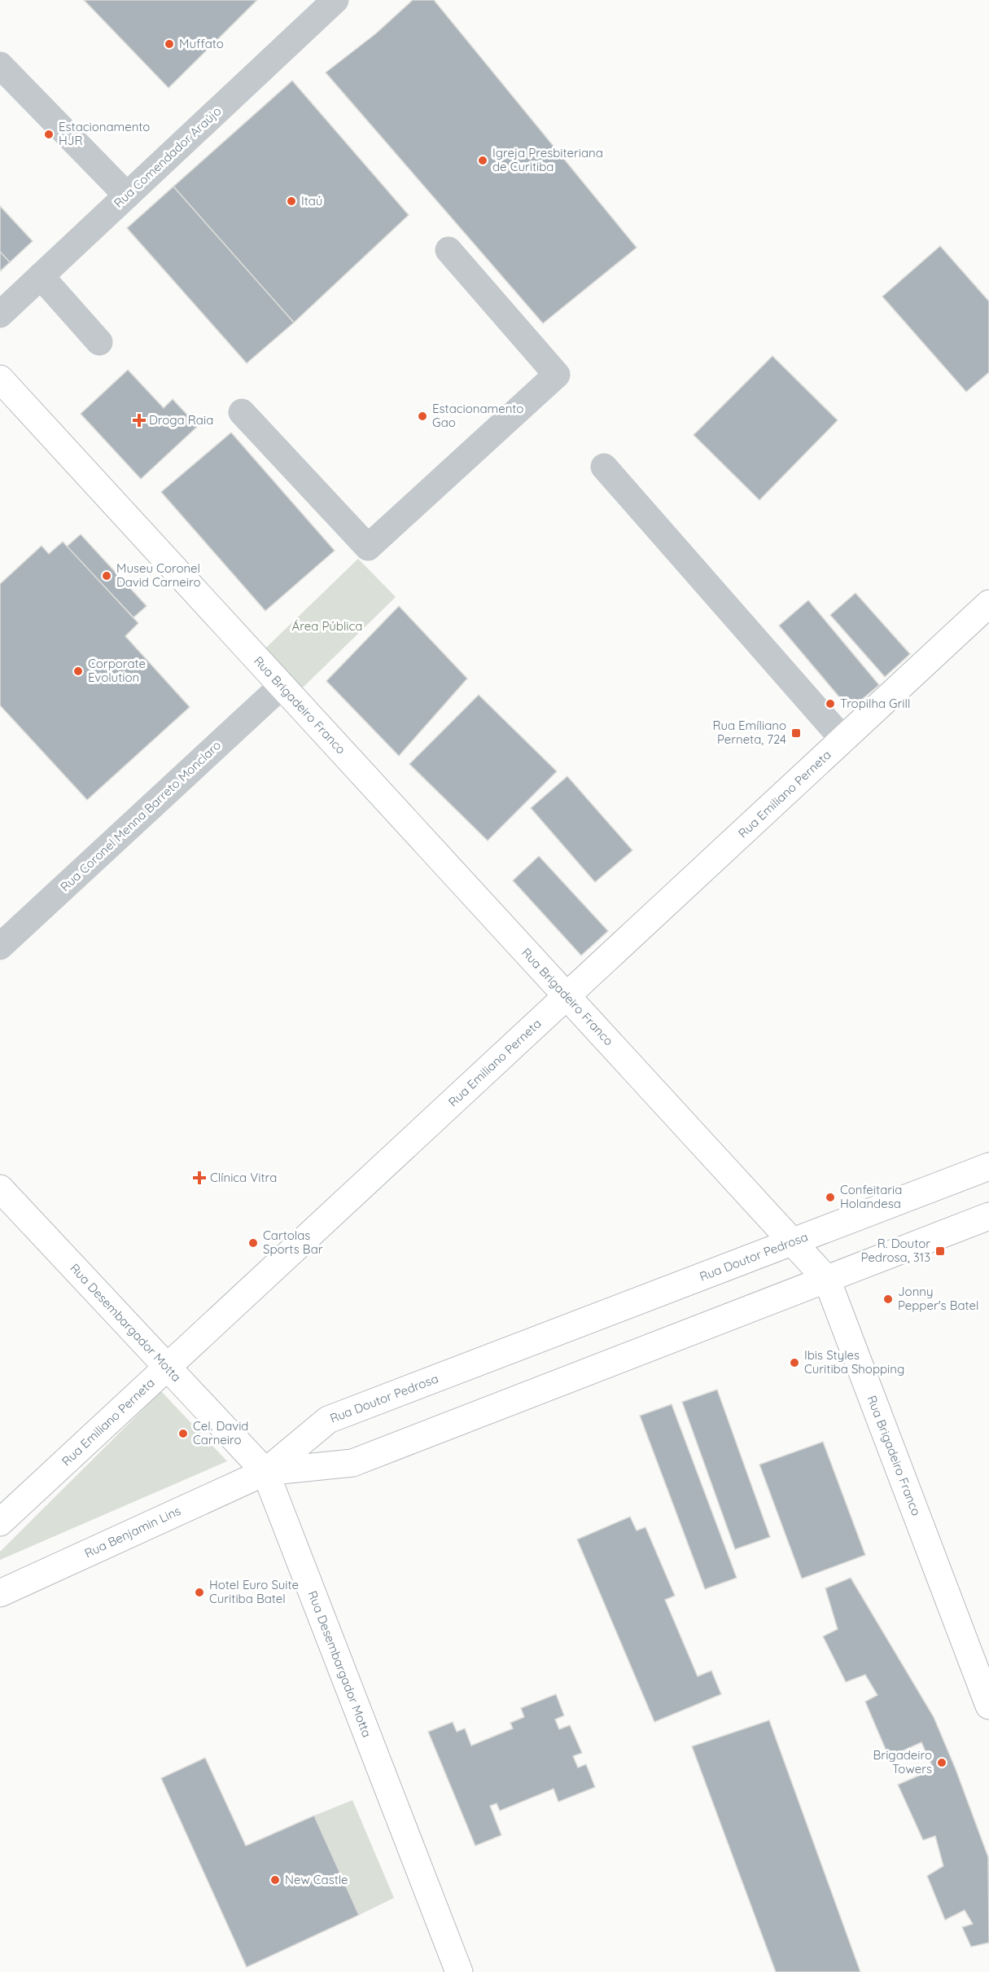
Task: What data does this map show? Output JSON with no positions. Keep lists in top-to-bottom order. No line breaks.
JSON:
{"streets":{"main road":["Rua Brigadeiro Franco","Rua Emiliano Perneta","Rua Doutor Pedrosa","Rua Desembargador Motta","Rua Benjamin Lins"],"street":["Rua Comendador Araújo","Rua Coronel Menna Barreto Monclaro"]},"crossings":[["Rua Brigadeiro Franco","Rua Emiliano Perneta"],["Rua Brigadeiro Franco","Rua Coronel Menna Barreto Monclaro"],["Rua Brigadeiro Franco","Rua Doutor Pedrosa"],["Rua Emiliano Perneta","Rua Desembargador Motta"],["Rua Doutor Pedrosa","Rua Desembargador Motta"],["Rua Doutor Pedrosa","Rua Benjamin Lins"],["Rua Desembargador Motta","Rua Benjamin Lins"]],"parks":["Área Pública"],"places":{"other":["Muffato","Estacionamento HJR","Igreja Presbiteriana de Curitiba","Itaú","Estacionamento Gao","Museu Coronel David Carneiro","Corporate Evolution","Tropilha Grill","Confeitaria Holandesa","Cartolas Sports Bar","Jonny Pepper's Batel","Ibis Styles Curitiba Shopping","Cel. David Carneiro","Hotel Euro Suite Curitiba Batel","Brigadeiro Towers","New Castle"],"health":["Droga Raia","Clínica Vitra"],"transit":["Rua Emíliano Perneta, 724","R. Doutor Pedrosa, 313"]}}
